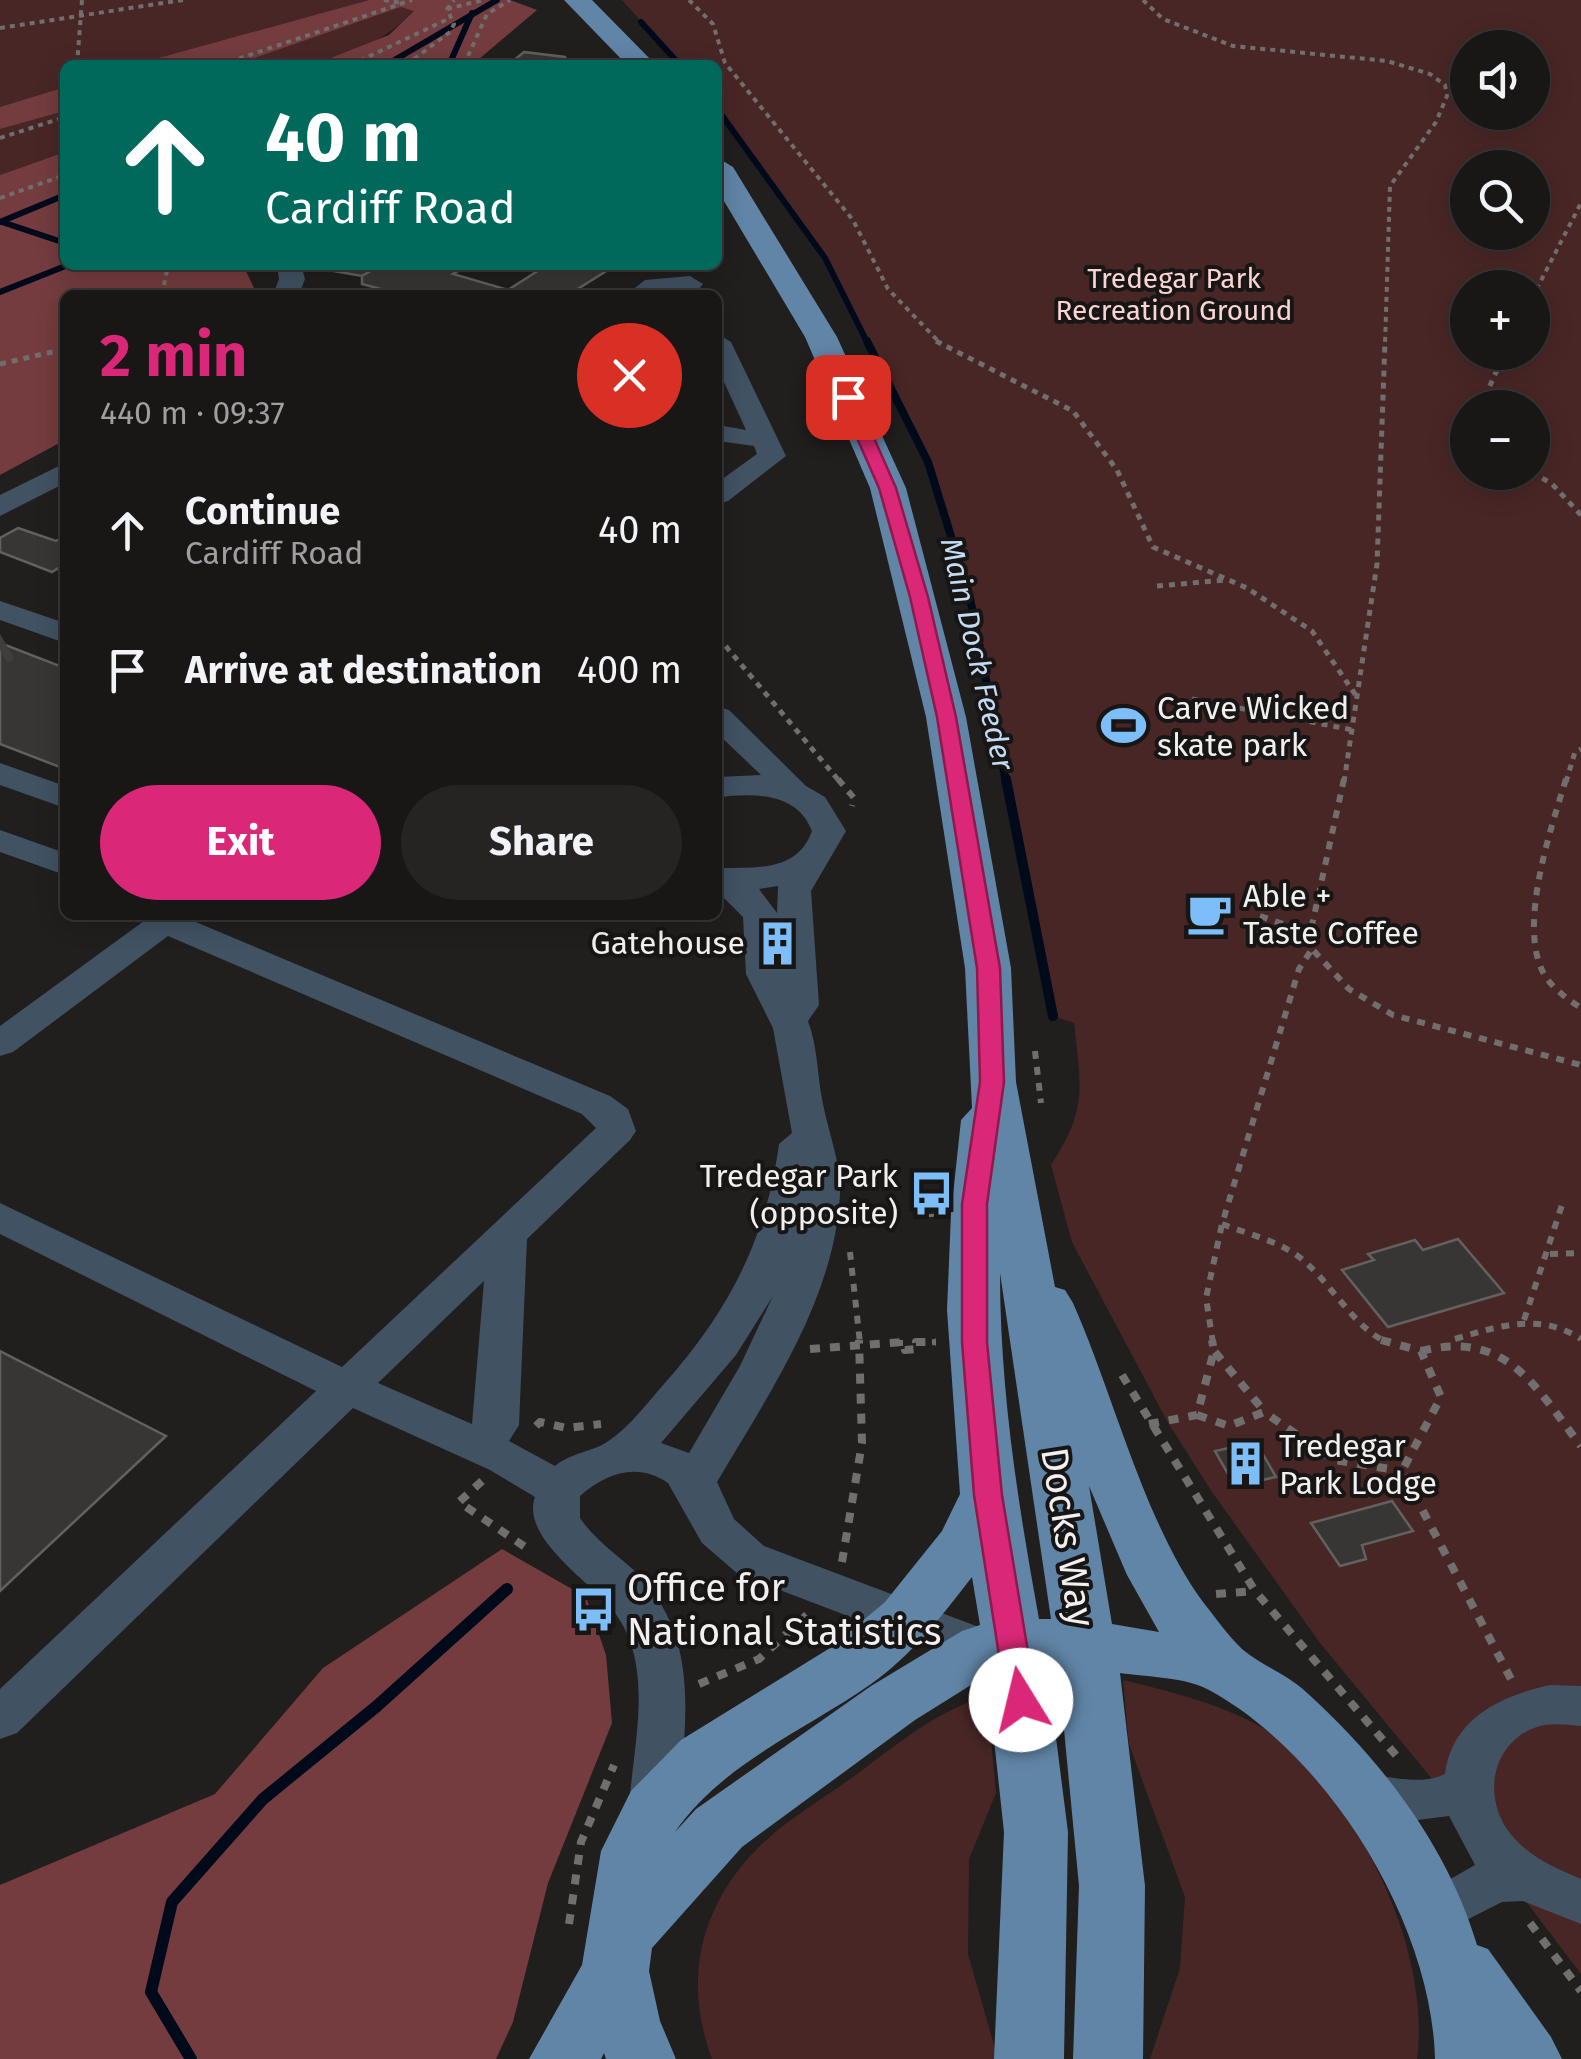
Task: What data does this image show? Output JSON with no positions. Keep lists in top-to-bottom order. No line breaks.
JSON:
{"streets":{"main road":["Docks Way"]},"water":["Main Dock Feeder"],"parks":["Tredegar Park Recreation Ground"],"places":{"sports":["Carve Wicked skate park"],"cafe":["Able + Taste Coffee"],"building":["Gatehouse","Tredegar Park Lodge"],"bus stop":["Tredegar Park (opposite)","Office for National Statistics"]},"page":{"map_buttons":["+","−"],"turn":["40 m","Cardiff Road"],"heading":["2 min","440 m · 09:37"],"list":[{"name":"Continue","note":"Cardiff Road","value":"40 m"},{"name":"Arrive at destination","value":"400 m"}],"buttons":["Exit","Share"]}}
